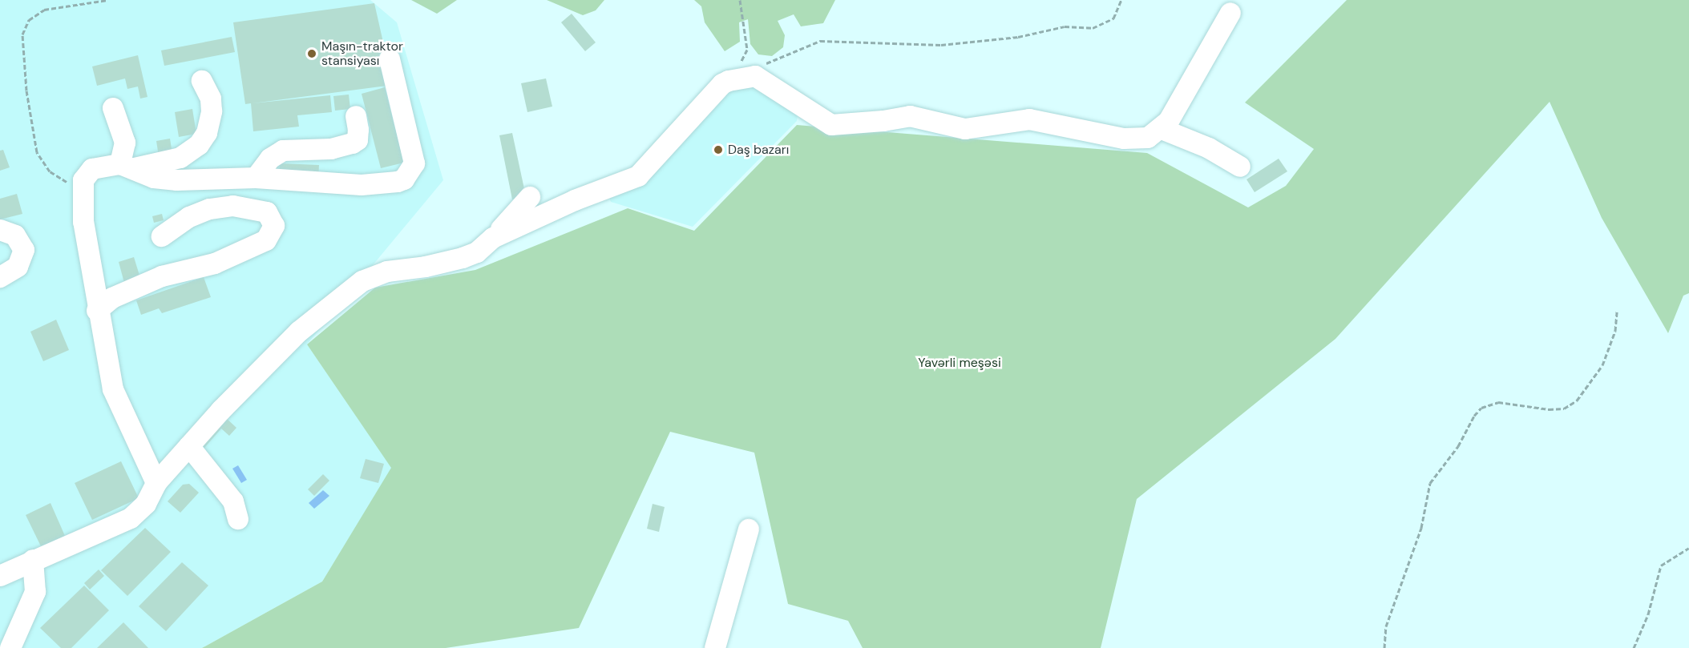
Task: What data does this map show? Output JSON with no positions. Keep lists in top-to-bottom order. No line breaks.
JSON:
{"parks":["Yavərli meşəsi"],"places":["Maşın-traktor stansiyası","Daş bazarı"]}
